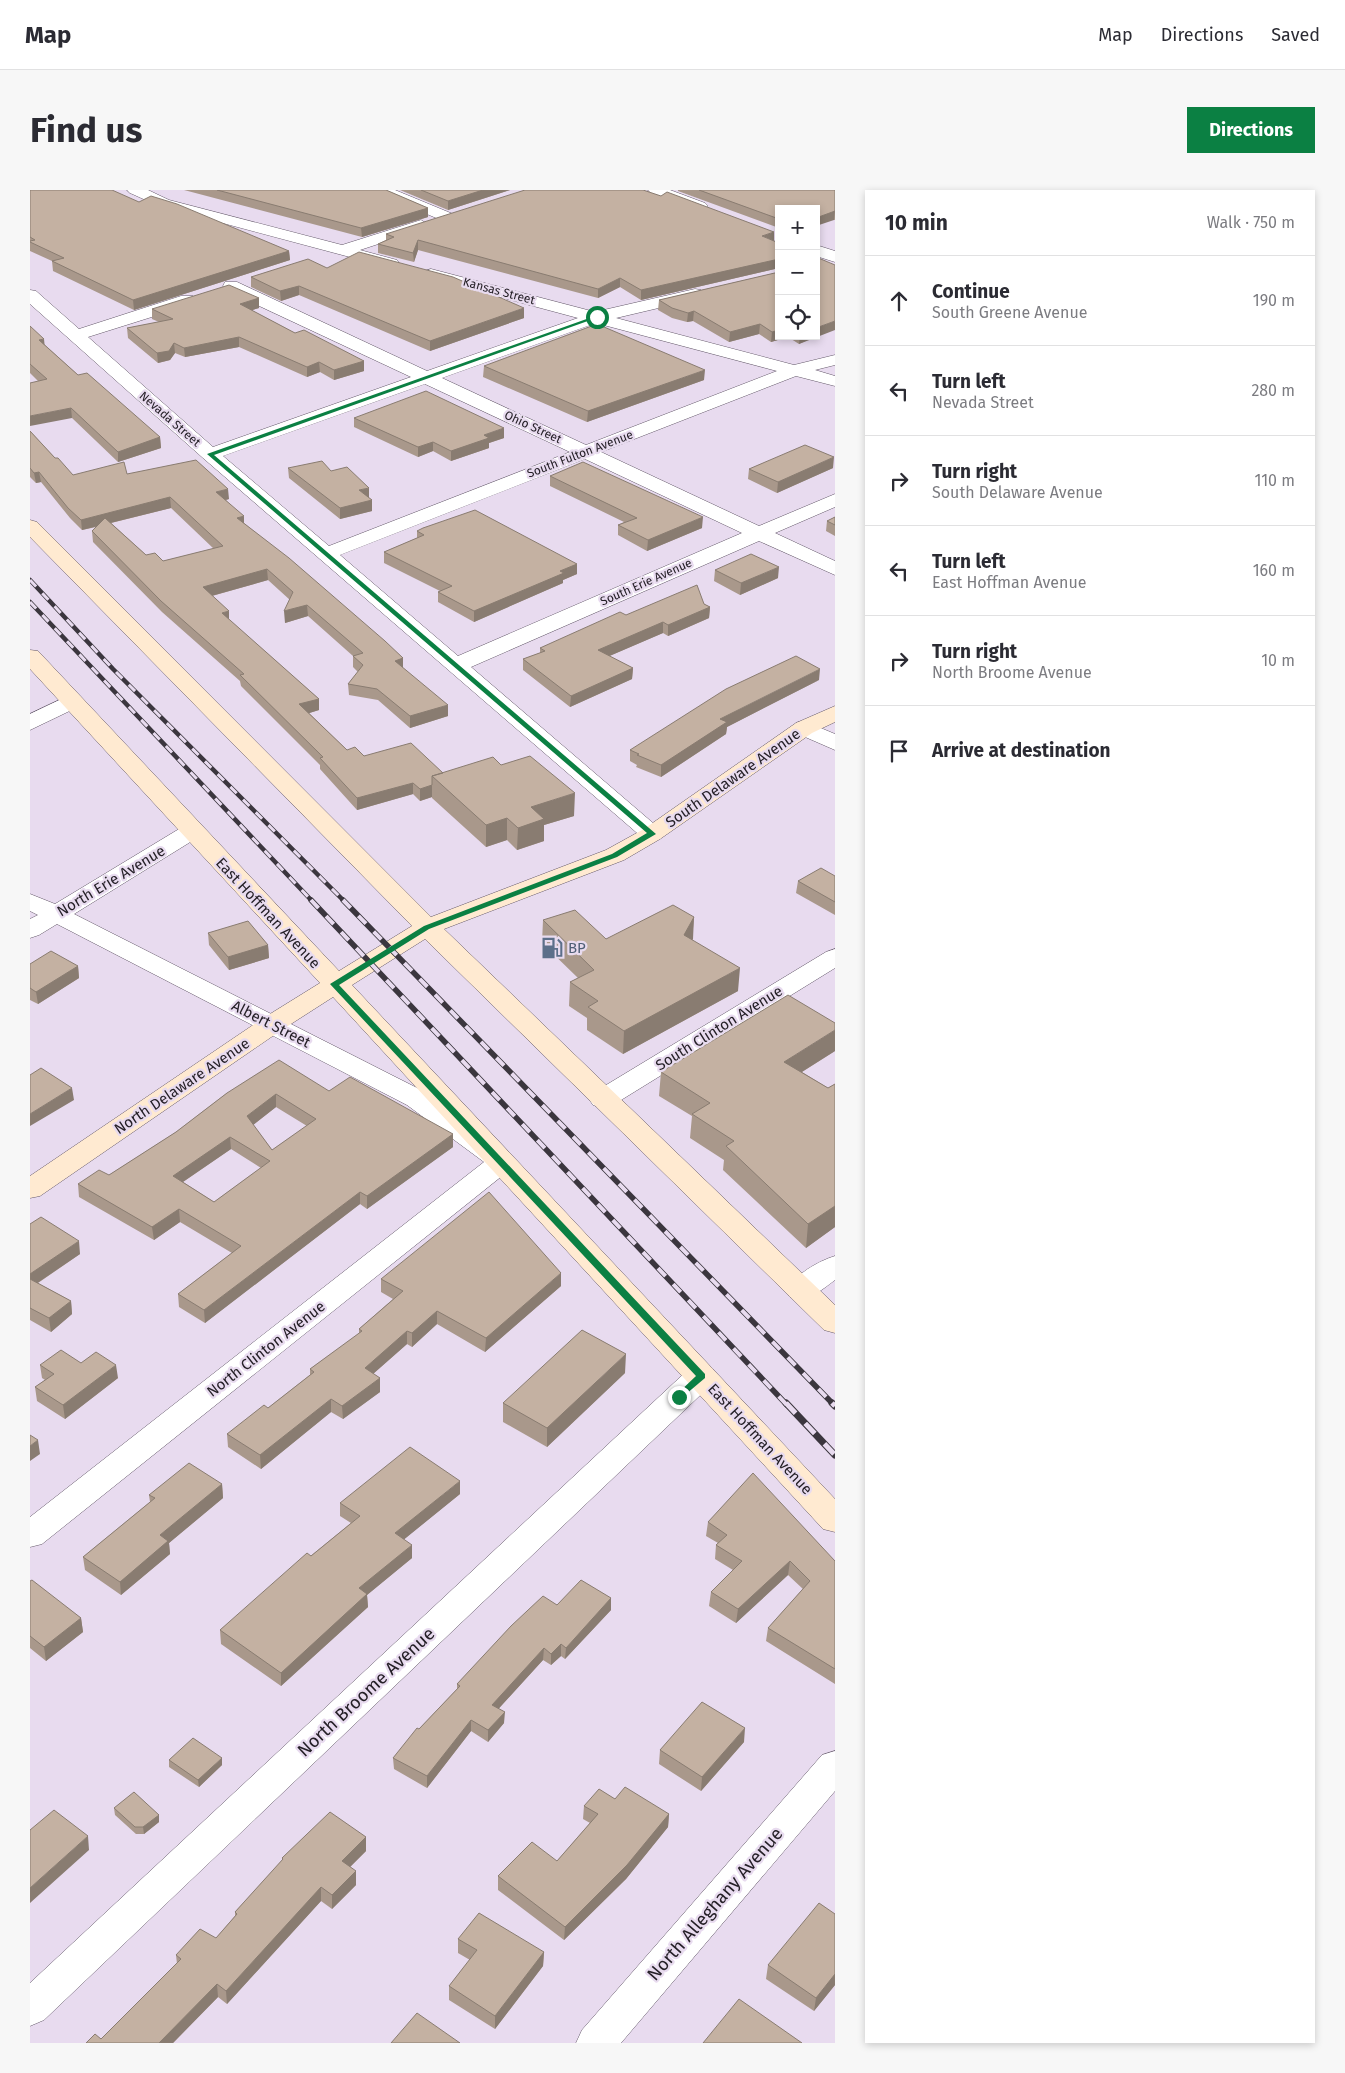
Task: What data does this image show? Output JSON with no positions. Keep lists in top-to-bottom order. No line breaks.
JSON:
{"streets":{"street":["Kansas Street","Nevada Street","Ohio Street","South Fulton Avenue","South Erie Avenue","South Delaware Avenue","North Erie Avenue","East Hoffman Avenue","Albert Street","South Clinton Avenue","North Delaware Avenue","North Clinton Avenue","North Broome Avenue","North Alleghany Avenue"]},"crossings":[["Kansas Street","South Fulton Avenue"],["Nevada Street","South Fulton Avenue"],["Nevada Street","South Erie Avenue"],["Nevada Street","South Delaware Avenue"],["Ohio Street","South Fulton Avenue"],["Ohio Street","South Erie Avenue"],["South Delaware Avenue","East Hoffman Avenue"],["South Delaware Avenue","North Delaware Avenue"],["North Erie Avenue","East Hoffman Avenue"],["North Erie Avenue","Albert Street"],["East Hoffman Avenue","Albert Street"],["East Hoffman Avenue","North Delaware Avenue"],["East Hoffman Avenue","North Clinton Avenue"],["East Hoffman Avenue","North Broome Avenue"],["Albert Street","North Delaware Avenue"],["Albert Street","North Clinton Avenue"]],"places":{"fuel station":["BP"]},"page":{"header":"Map","nav":["Map","Directions","Saved"],"buttons":"Directions","title":"Find us","heading":["10 min","Walk · 750 m"],"map_buttons":["+","−"],"list":[["Continue","South Greene Avenue","190 m"],["Turn left","Nevada Street","280 m"],["Turn right","South Delaware Avenue","110 m"],["Turn left","East Hoffman Avenue","160 m"],["Turn right","North Broome Avenue","10 m"],"Arrive at destination"]}}
